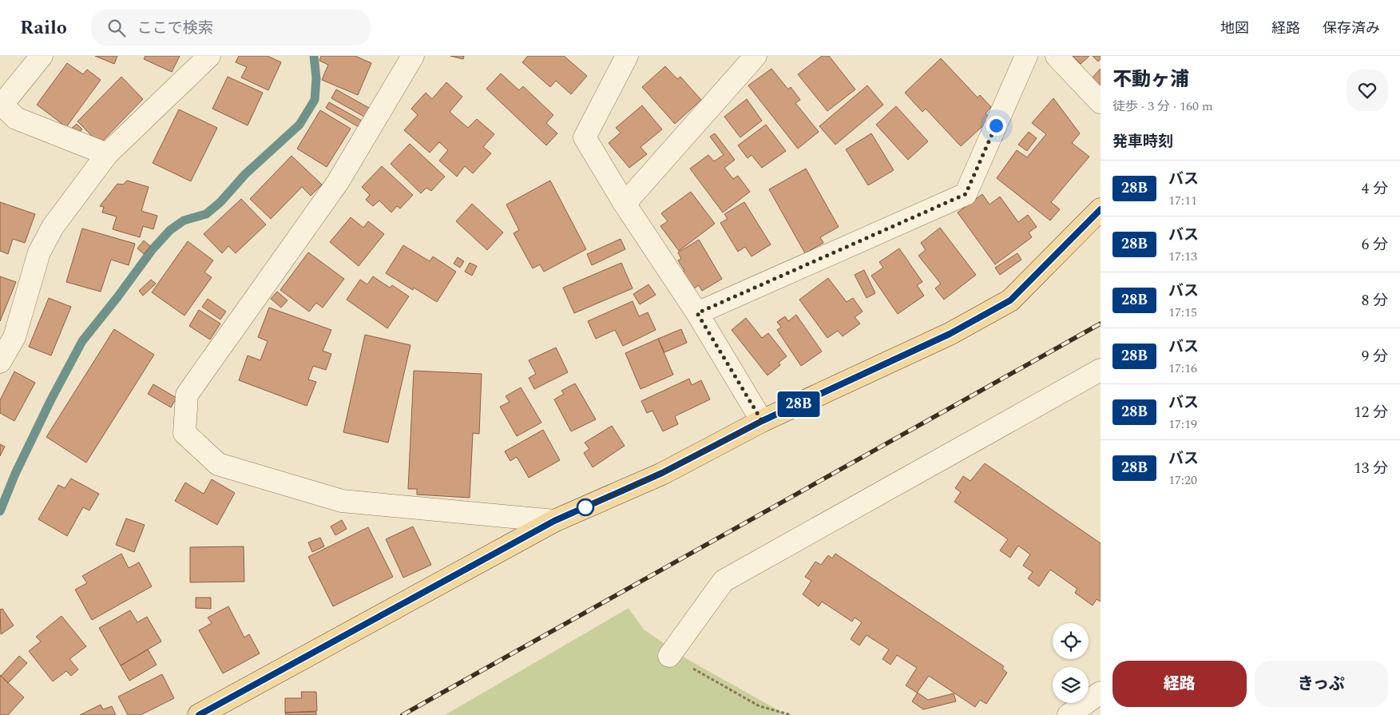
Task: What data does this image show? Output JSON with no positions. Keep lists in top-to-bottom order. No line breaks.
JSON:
{"lines":["bus line 28B"],"page":{"header":"Railo","search":"ここで検索","nav":["地図","経路","保存済み"],"on_map":"28B","heading":[["不動ヶ浦","徒歩 · 3 分 · 160 m"],"発車時刻"],"list":[{"mark":"28B","name":"バス","note":"17:11","value":"4 分"},{"mark":"28B","name":"バス","note":"17:13","value":"6 分"},{"mark":"28B","name":"バス","note":"17:15","value":"8 分"},{"mark":"28B","name":"バス","note":"17:16","value":"9 分"},{"mark":"28B","name":"バス","note":"17:19","value":"12 分"},{"mark":"28B","name":"バス","note":"17:20","value":"13 分"}],"buttons":["経路","きっぷ"]}}
